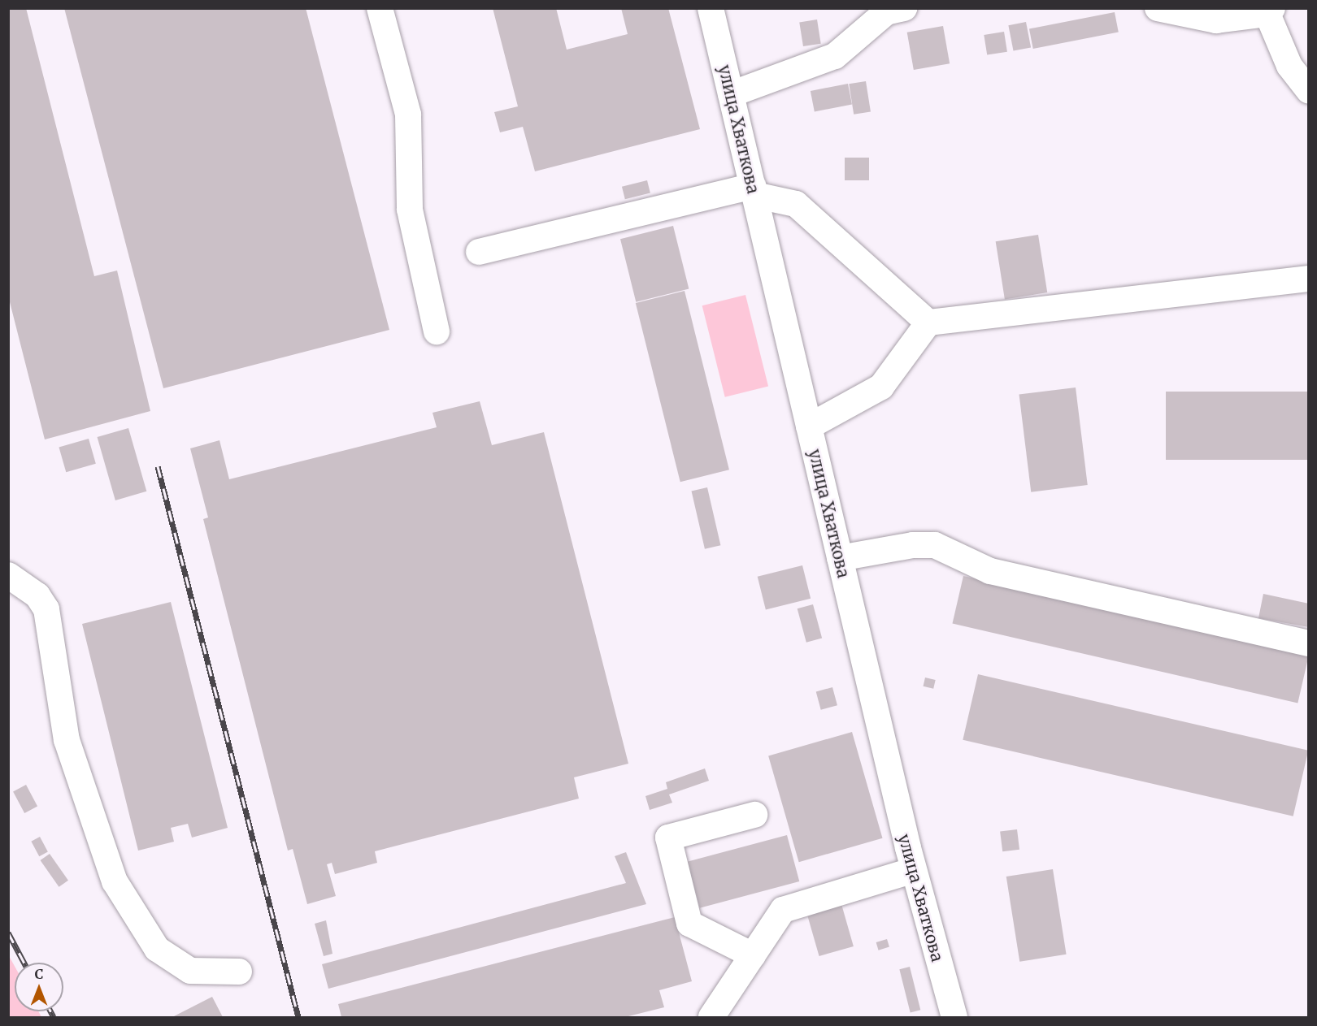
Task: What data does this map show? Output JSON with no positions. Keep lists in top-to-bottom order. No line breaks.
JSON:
{"streets":{"street":["улица Хваткова"]},"north":"top"}
